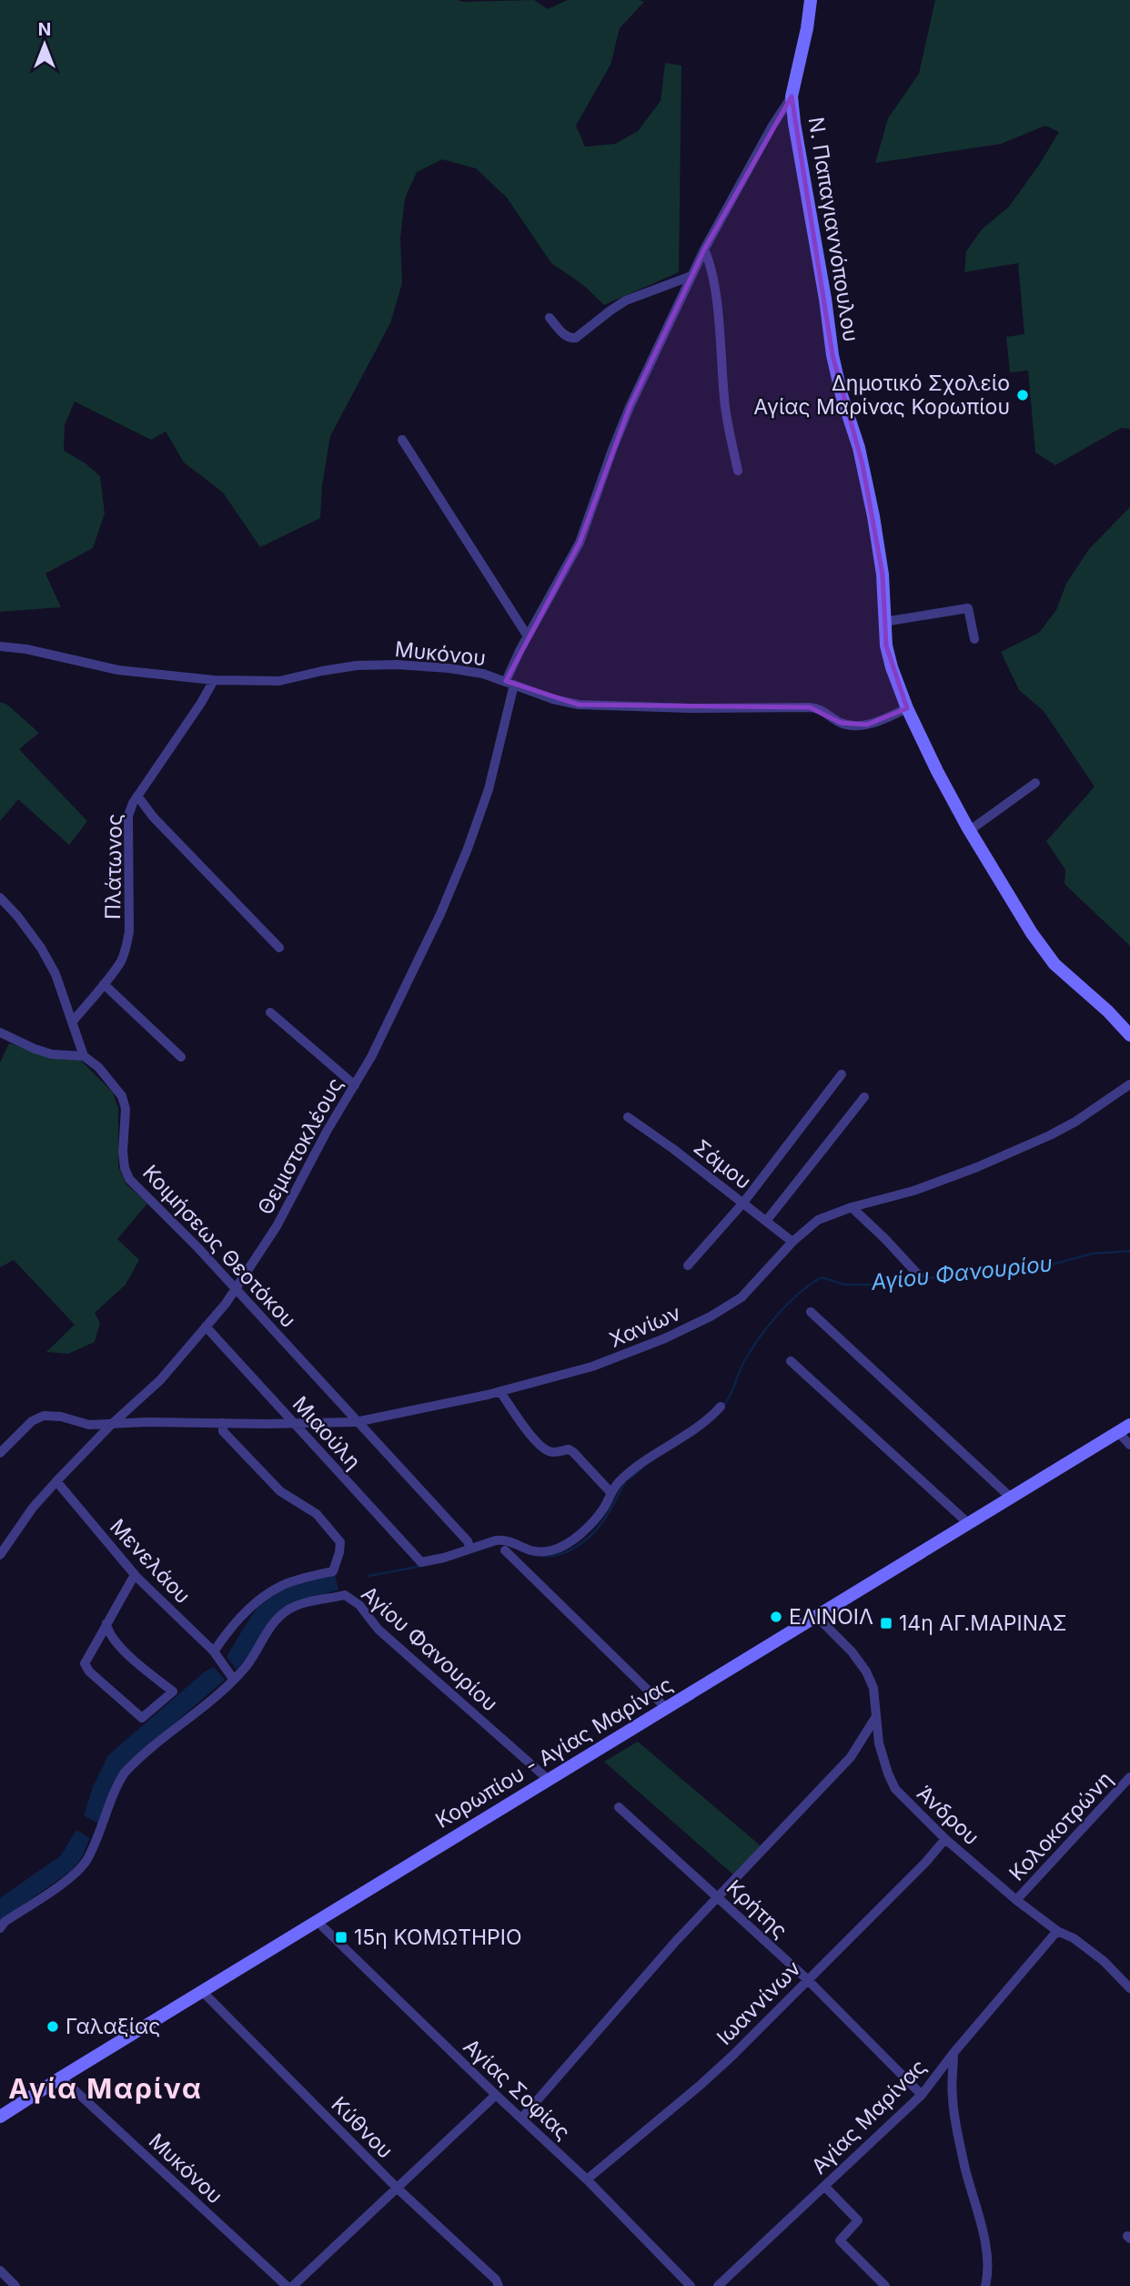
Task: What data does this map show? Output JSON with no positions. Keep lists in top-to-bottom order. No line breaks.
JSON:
{"streets":{"main road":["Ν. Παπαγιαννόπουλου","Κορωπίου - Αγίας Μαρίνας"],"street":["Μυκόνου","Πλάτωνος","Θεμιστοκλέους","Σάμου","Κοιμήσεως Θεοτόκου","Χανίων","Μιαούλη","Μενελάου","Αγίου Φανουρίου","Άνδρου","Κολοκοτρώνη","Κρήτης","Ιωαννίνων","Αγίας Σοφίας","Αγίας Μαρίνας","Κύθνου"]},"crossings":[["Ν. Παπαγιαννόπουλου","Μυκόνου"],["Ν. Παπαγιαννόπουλου","Θεμιστοκλέους"],["Μυκόνου","Πλάτωνος"],["Μυκόνου","Θεμιστοκλέους"],["Μυκόνου","Κορωπίου - Αγίας Μαρίνας"],["Πλάτωνος","Κοιμήσεως Θεοτόκου"],["Θεμιστοκλέους","Κοιμήσεως Θεοτόκου"],["Θεμιστοκλέους","Χανίων"],["Θεμιστοκλέους","Μιαούλη"],["Θεμιστοκλέους","Μενελάου"],["Σάμου","Χανίων"],["Κοιμήσεως Θεοτόκου","Χανίων"],["Κοιμήσεως Θεοτόκου","Μιαούλη"],["Χανίων","Μιαούλη"],["Μενελάου","Αγίου Φανουρίου"],["Αγίου Φανουρίου","Κορωπίου - Αγίας Μαρίνας"],["Κορωπίου - Αγίας Μαρίνας","Άνδρου"],["Κορωπίου - Αγίας Μαρίνας","Αγίας Σοφίας"],["Κορωπίου - Αγίας Μαρίνας","Κύθνου"],["Άνδρου","Κολοκοτρώνη"],["Άνδρου","Ιωαννίνων"],["Άνδρου","Αγίας Μαρίνας"],["Κρήτης","Ιωαννίνων"],["Κρήτης","Αγίας Μαρίνας"],["Ιωαννίνων","Αγίας Σοφίας"]],"districts":["Αγία Μαρίνα"],"water":["Αγίου Φανουρίου"],"places":{"other":["Δημοτικό Σχολείο Αγίας Μαρίνας Κορωπίου","ΕΛΙΝΟΙΛ","Γαλαξίας"],"transit":["14η ΑΓ.ΜΑΡΙΝΑΣ","15η ΚΟΜΩΤΗΡΙΟ"]},"north":"top"}
